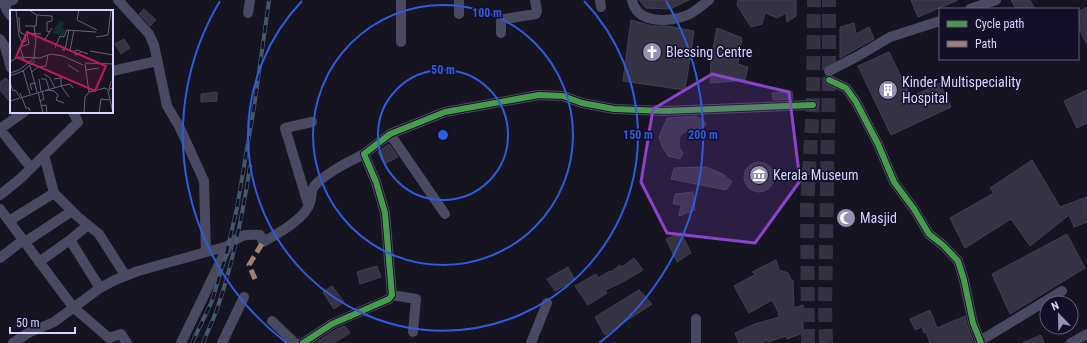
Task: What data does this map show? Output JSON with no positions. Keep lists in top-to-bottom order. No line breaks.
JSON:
{"places":{"church":["Blessing Centre"],"building":["Kinder Multispeciality Hospital"],"museum":["Kerala Museum"],"mosque":["Masjid"]},"legend":["Cycle path","Path"],"scale_bar":"50 m","north":"top left","rings":["100 m","50 m","150 m","200 m"]}
